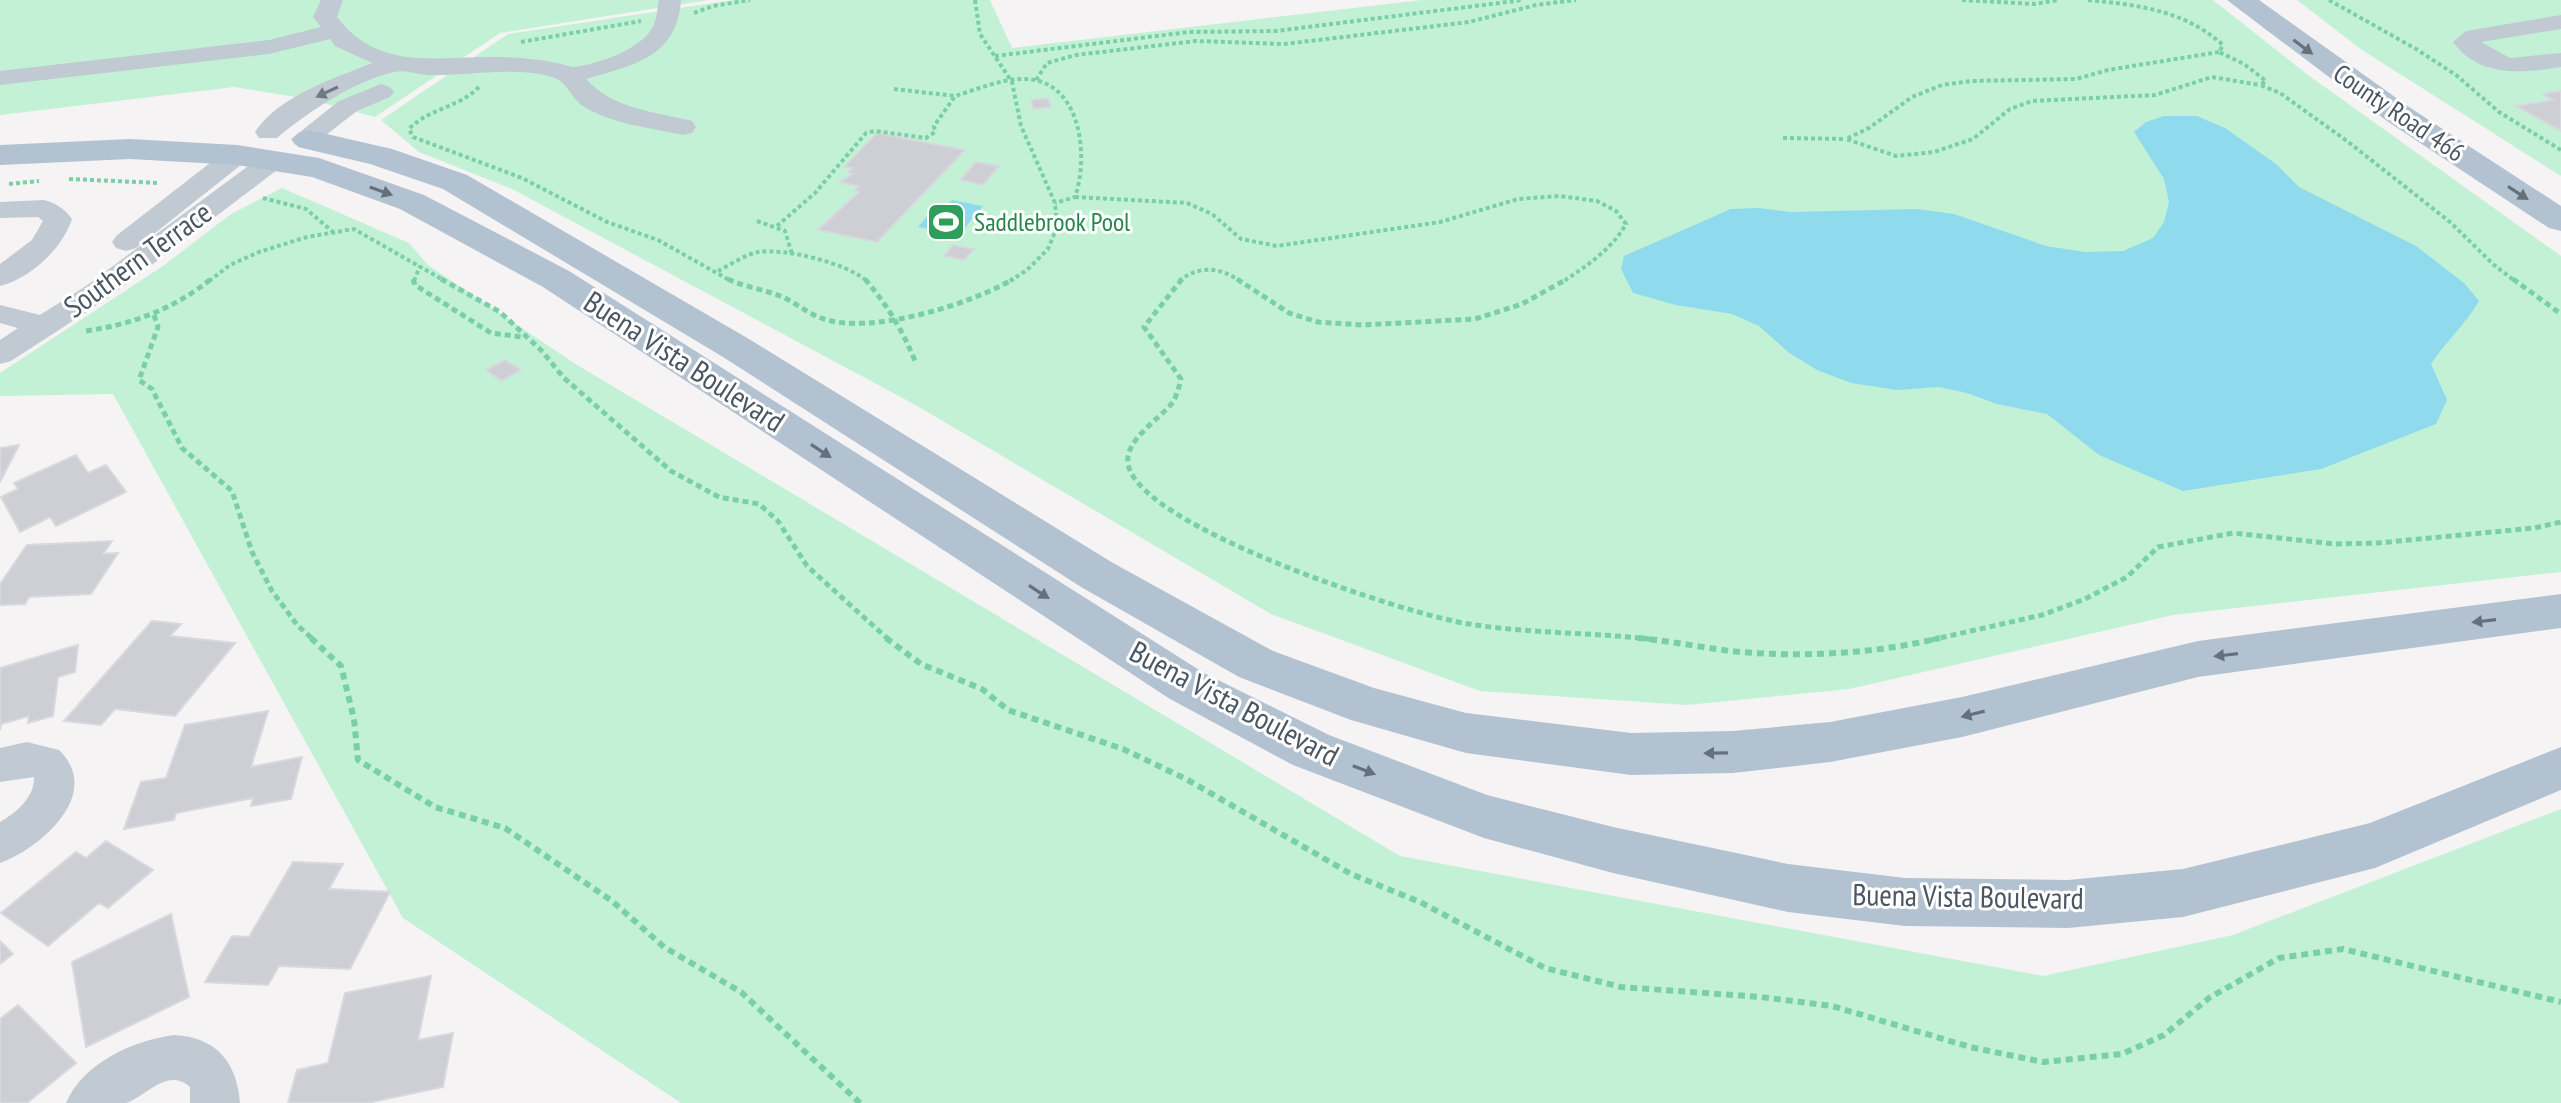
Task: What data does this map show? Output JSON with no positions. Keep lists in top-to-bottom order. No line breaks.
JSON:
{"streets":{"main road":["County Road 466","Buena Vista Boulevard"],"street":["Southern Terrace"]},"crossings":[["Southern Terrace","Buena Vista Boulevard"]],"places":{"sports":["Saddlebrook Pool"]}}
